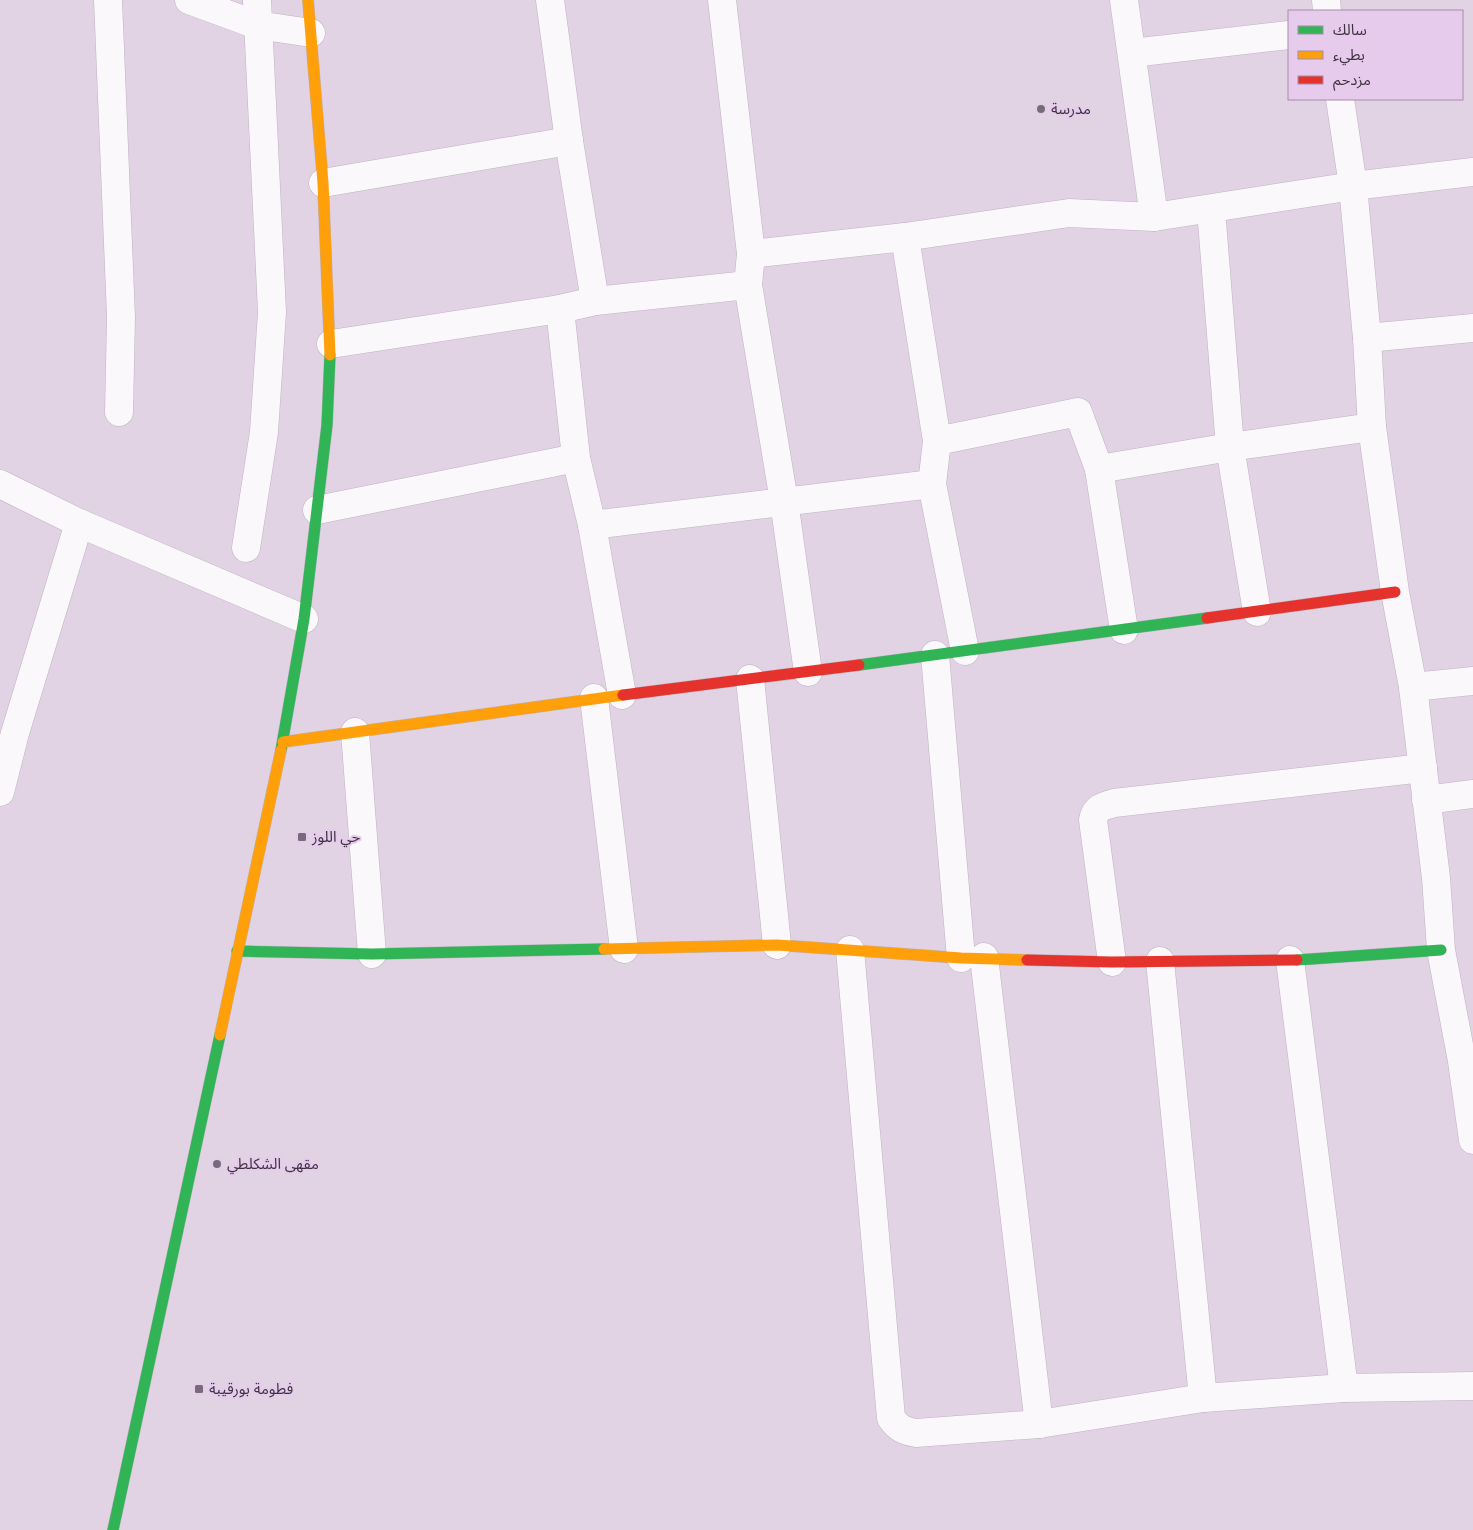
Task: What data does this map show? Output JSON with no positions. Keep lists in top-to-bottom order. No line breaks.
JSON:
{"places":{"other":["مدرسة","مقهى الشكلطي"],"transit":["حي اللوز","فطومة بورقيبة"]},"legend":["سالك","بطيء","مزدحم"]}
